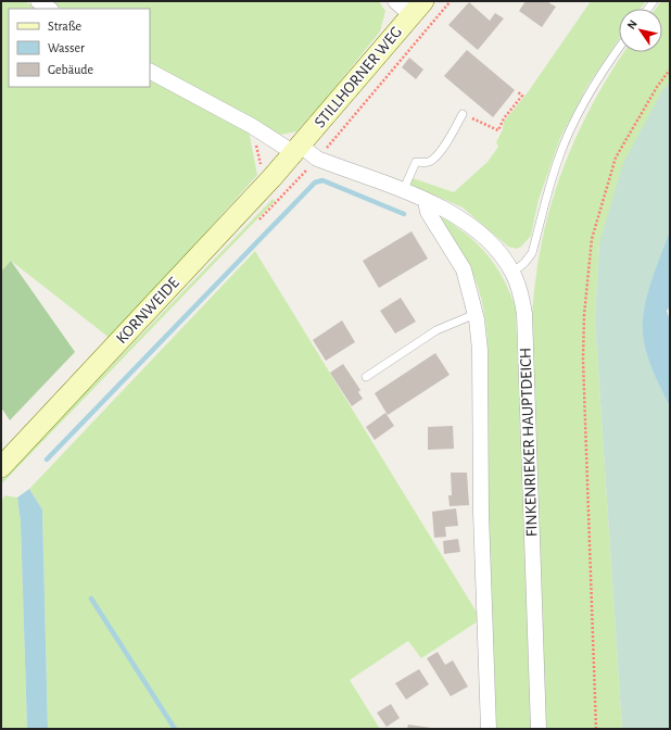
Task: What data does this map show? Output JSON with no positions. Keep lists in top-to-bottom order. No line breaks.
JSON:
{"streets":{"main road":["STILLHORNER WEG","KORNWEIDE"],"street":["FINKENRIEKER HAUPTDEICH"]},"crossings":[["STILLHORNER WEG","KORNWEIDE"],["STILLHORNER WEG","FINKENRIEKER HAUPTDEICH"],["KORNWEIDE","FINKENRIEKER HAUPTDEICH"]],"legend":["Straße","Wasser","Gebäude"],"north":"top left"}
